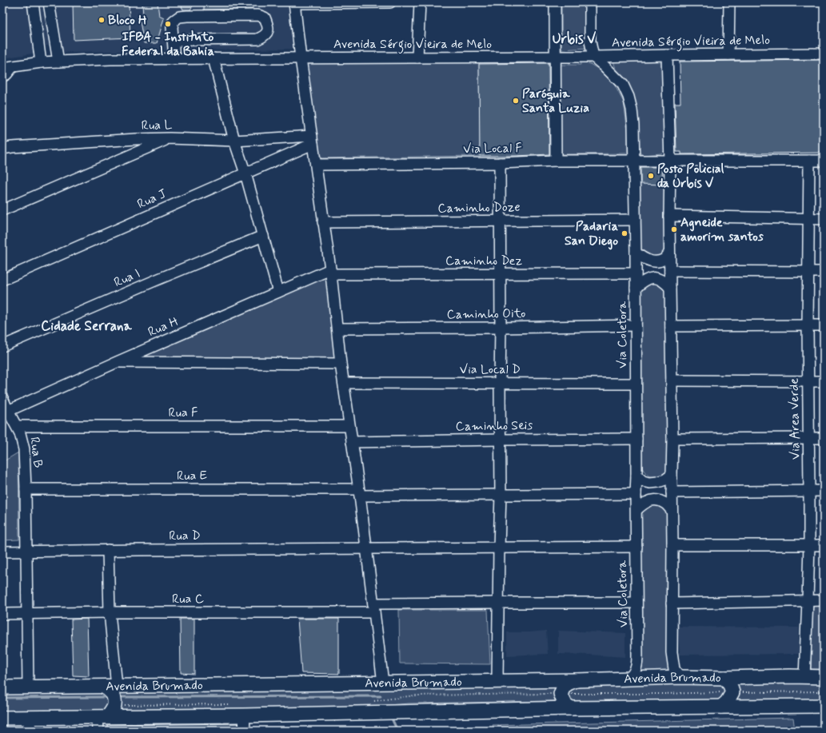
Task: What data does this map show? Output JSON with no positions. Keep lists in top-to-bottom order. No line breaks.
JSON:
{"streets":{"main road":["Avenida Brumado"],"street":["Avenida Sérgio Vieira de Melo","Rua L","Via Local F","Rua J","Caminho Doze","Caminho Dez","Rua I","Caminho Oito","Rua H","Via Coletora","Via Local D","Rua F","Via Area Verde","Caminho Seis","Rua B","Rua E","Rua D","Rua C"]},"crossings":[["Avenida Sérgio Vieira de Melo","Via Coletora"],["Rua L","Rua J"],["Via Local F","Via Coletora"],["Via Local F","Via Area Verde"],["Caminho Doze","Via Coletora"],["Caminho Dez","Rua H"],["Caminho Dez","Via Coletora"],["Caminho Oito","Via Coletora"],["Rua H","Rua B"],["Via Coletora","Via Local D"],["Via Coletora","Caminho Seis"],["Via Coletora","Rua E"],["Via Coletora","Rua D"],["Via Coletora","Rua C"],["Via Coletora","Avenida Brumado"],["Rua F","Rua B"],["Via Area Verde","Avenida Brumado"],["Rua B","Rua E"],["Rua B","Rua D"],["Rua B","Rua C"],["Rua B","Avenida Brumado"]],"districts":["Urbis V","Cidade Serrana"],"places":["Bloco H","IFBA - Instituto Federal da Bahia","Paróquia Santa Luzia","Posto Policial da Urbis V","Agneide amorim santos","Padaria San Diego"]}
